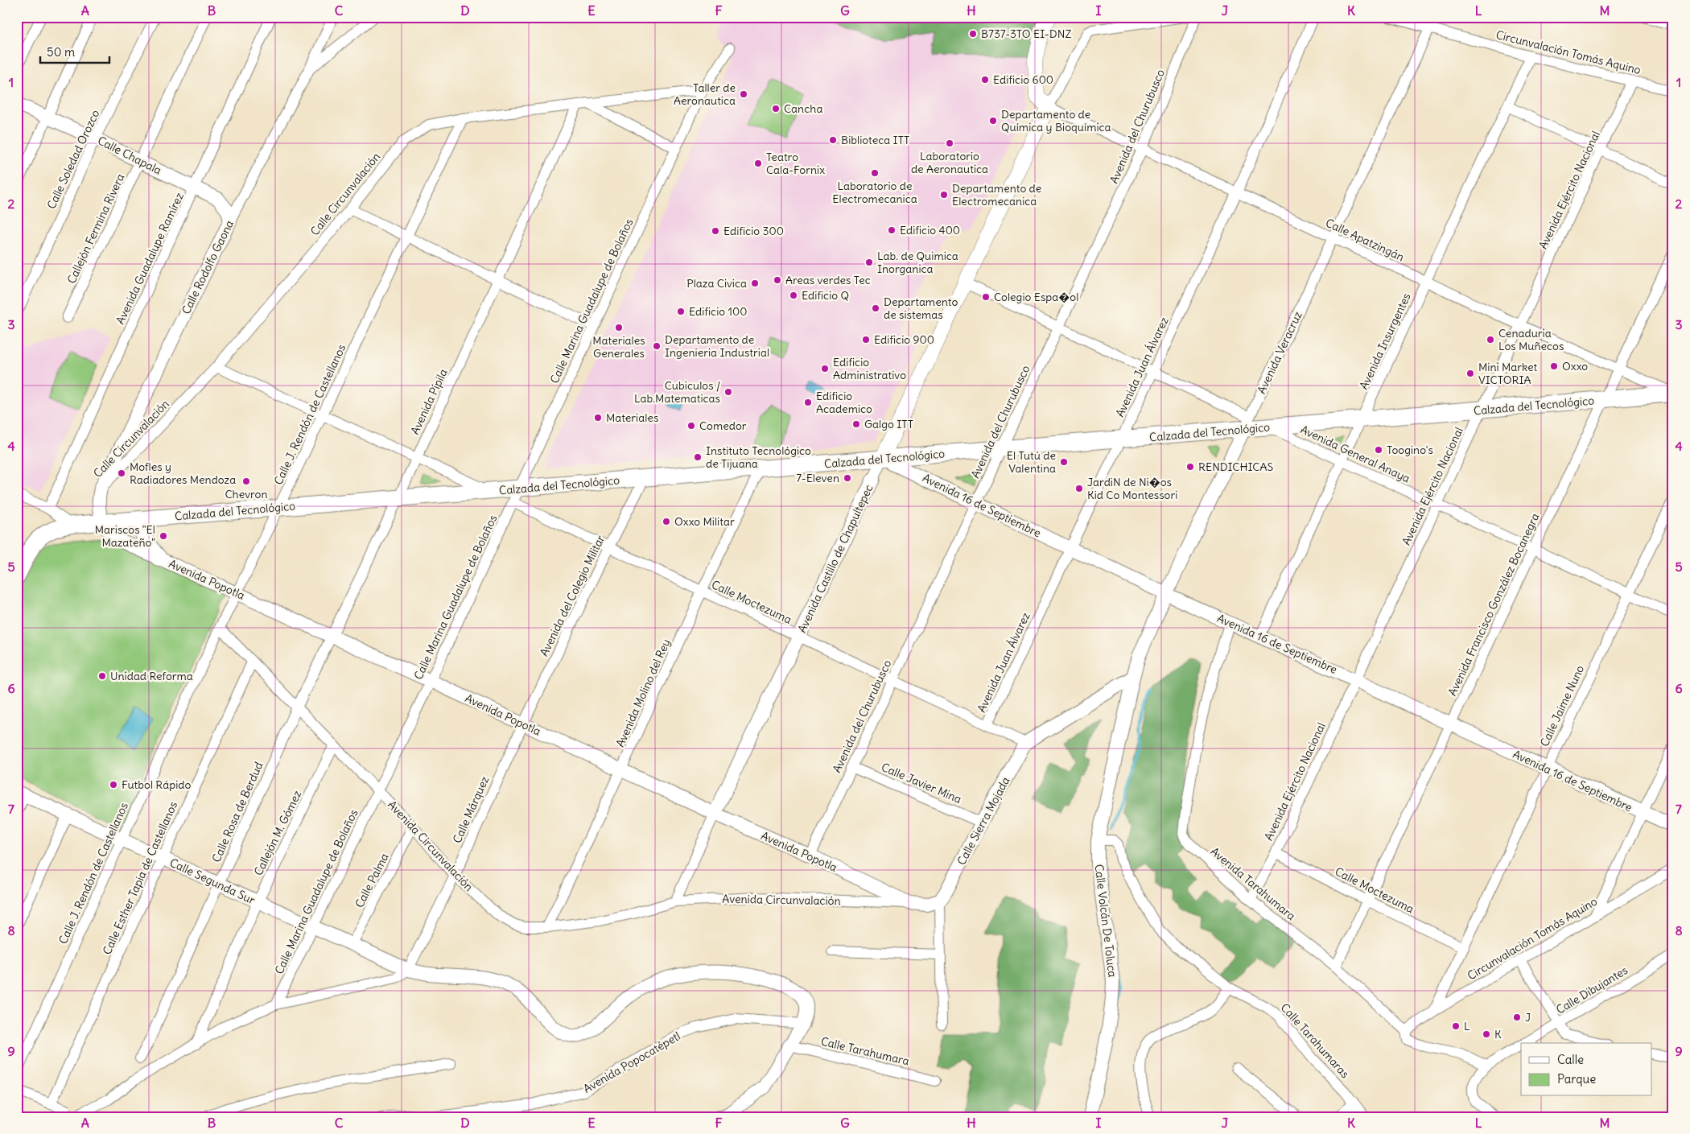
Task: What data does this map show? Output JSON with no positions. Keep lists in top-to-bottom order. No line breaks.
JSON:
{"streets":{"main road":["Calzada del Tecnológico","Avenida Castillo de Chapultepec"],"street":["Circunvalación Tomás Aquino","Avenida del Churubusco","Calle Chapala","Calle Soledad Orozco","Avenida Ejército Nacional","Calle Circunvalación","Callejón Fermina Rivera","Calle Apatzingán","Avenida Guadalupe Ramírez","Calle Rodolfo Gaona","Calle Marina Guadalupe de Bolaños","Avenida Insurgentes","Avenida Veracruz","Avenida Juan Álvarez","Avenida Pípila","Calle J. Rendón de Castellanos","Avenida General Anaya","Avenida 16 de Septiembre","Avenida Popotla","Avenida del Colegio Militar","Calle Moctezuma","Avenida Francisco González Bocanegra","Avenida Molino del Rey","Calle Jaime Nuno","Calle Javier Mina","Calle Márquez","Calle Rosa de Berdud","Calle Sierra Mojada","Callejón M. Gómez","Avenida Circunvalación","Calle Esther Tapia de Castellanos","Calle Palma","Calle Segunda Sur","Avenida Tarahumara","Calle Volcán De Toluca","Calle Dibujantes","Calle Tarahumaras","Calle Tarahumara","Avenida Popocatépetl"]},"crossings":[["Circunvalación Tomás Aquino","Avenida Ejército Nacional"],["Circunvalación Tomás Aquino","Avenida Insurgentes"],["Circunvalación Tomás Aquino","Avenida Veracruz"],["Circunvalación Tomás Aquino","Calle Jaime Nuno"],["Circunvalación Tomás Aquino","Avenida Tarahumara"],["Avenida del Churubusco","Calle Apatzingán"],["Avenida del Churubusco","Calzada del Tecnológico"],["Avenida del Churubusco","Avenida 16 de Septiembre"],["Avenida del Churubusco","Avenida Popotla"],["Avenida del Churubusco","Calle Moctezuma"],["Avenida del Churubusco","Calle Javier Mina"],["Calle Chapala","Calle Soledad Orozco"],["Calle Chapala","Callejón Fermina Rivera"],["Calle Chapala","Avenida Guadalupe Ramírez"],["Calle Chapala","Calle Rodolfo Gaona"],["Avenida Ejército Nacional","Calle Apatzingán"],["Avenida Ejército Nacional","Calzada del Tecnológico"],["Avenida Ejército Nacional","Avenida General Anaya"],["Avenida Ejército Nacional","Avenida 16 de Septiembre"],["Avenida Ejército Nacional","Calle Moctezuma"],["Avenida Ejército Nacional","Avenida Tarahumara"],["Calle Circunvalación","Calle Rodolfo Gaona"],["Calle Circunvalación","Calle Marina Guadalupe de Bolaños"],["Calle Circunvalación","Avenida Pípila"],["Calle Circunvalación","Calle J. Rendón de Castellanos"],["Calle Apatzingán","Avenida Insurgentes"],["Calle Apatzingán","Avenida Veracruz"],["Calle Apatzingán","Avenida Juan Álvarez"],["Calle Apatzingán","Calzada del Tecnológico"],["Calle Apatzingán","Avenida Castillo de Chapultepec"],["Calle Apatzingán","Avenida Francisco González Bocanegra"],["Calle Rodolfo Gaona","Calzada del Tecnológico"],["Calle Rodolfo Gaona","Avenida Popotla"],["Calle Marina Guadalupe de Bolaños","Calzada del Tecnológico"],["Calle Marina Guadalupe de Bolaños","Avenida Popotla"],["Calle Marina Guadalupe de Bolaños","Calle Moctezuma"],["Calle Marina Guadalupe de Bolaños","Avenida Circunvalación"],["Calle Marina Guadalupe de Bolaños","Calle Segunda Sur"],["Avenida Insurgentes","Calzada del Tecnológico"],["Avenida Insurgentes","Avenida General Anaya"],["Avenida Insurgentes","Avenida 16 de Septiembre"],["Avenida Veracruz","Calzada del Tecnológico"],["Avenida Veracruz","Avenida 16 de Septiembre"],["Avenida Veracruz","Calle Sierra Mojada"],["Avenida Veracruz","Calle Volcán De Toluca"],["Avenida Juan Álvarez","Calzada del Tecnológico"],["Avenida Juan Álvarez","Avenida 16 de Septiembre"],["Avenida Juan Álvarez","Calle Moctezuma"],["Avenida Pípila","Calzada del Tecnológico"],["Avenida Pípila","Avenida Popotla"],["Avenida Pípila","Calle Rosa de Berdud"],["Avenida Pípila","Avenida Circunvalación"],["Calzada del Tecnológico","Calle J. Rendón de Castellanos"],["Calzada del Tecnológico","Avenida General Anaya"],["Calzada del Tecnológico","Avenida 16 de Septiembre"],["Calzada del Tecnológico","Avenida Castillo de Chapultepec"],["Calzada del Tecnológico","Avenida Popotla"],["Calzada del Tecnológico","Avenida del Colegio Militar"],["Calzada del Tecnológico","Avenida Francisco González Bocanegra"],["Calzada del Tecnológico","Avenida Molino del Rey"],["Calle J. Rendón de Castellanos","Avenida Popotla"],["Calle J. Rendón de Castellanos","Avenida Circunvalación"],["Calle J. Rendón de Castellanos","Calle Segunda Sur"],["Avenida General Anaya","Avenida Francisco González Bocanegra"],["Avenida General Anaya","Calle Jaime Nuno"],["Avenida 16 de Septiembre","Avenida Castillo de Chapultepec"],["Avenida 16 de Septiembre","Avenida Francisco González Bocanegra"],["Avenida 16 de Septiembre","Calle Jaime Nuno"],["Avenida 16 de Septiembre","Avenida Tarahumara"],["Avenida Castillo de Chapultepec","Avenida Popotla"],["Avenida Castillo de Chapultepec","Calle Moctezuma"],["Avenida Castillo de Chapultepec","Avenida Circunvalación"],["Avenida Popotla","Avenida del Colegio Militar"],["Avenida Popotla","Avenida Molino del Rey"],["Avenida Popotla","Calle Márquez"],["Avenida Popotla","Avenida Circunvalación"],["Avenida del Colegio Militar","Calle Moctezuma"],["Avenida del Colegio Militar","Calle Márquez"],["Calle Moctezuma","Avenida Francisco González Bocanegra"],["Calle Moctezuma","Avenida Molino del Rey"],["Calle Moctezuma","Calle Jaime Nuno"],["Calle Moctezuma","Calle Sierra Mojada"],["Avenida Francisco González Bocanegra","Avenida Tarahumara"],["Avenida Molino del Rey","Avenida Circunvalación"],["Calle Javier Mina","Calle Sierra Mojada"],["Calle Márquez","Avenida Circunvalación"],["Calle Márquez","Calle Segunda Sur"],["Calle Rosa de Berdud","Avenida Circunvalación"],["Calle Rosa de Berdud","Calle Segunda Sur"],["Calle Sierra Mojada","Avenida Circunvalación"],["Calle Sierra Mojada","Calle Volcán De Toluca"],["Callejón M. Gómez","Avenida Circunvalación"],["Callejón M. Gómez","Calle Segunda Sur"],["Avenida Circunvalación","Calle Esther Tapia de Castellanos"],["Avenida Circunvalación","Calle Palma"],["Calle Esther Tapia de Castellanos","Calle Segunda Sur"],["Calle Palma","Calle Segunda Sur"],["Calle Segunda Sur","Avenida Popocatépetl"],["Avenida Tarahumara","Calle Dibujantes"],["Calle Volcán De Toluca","Calle Tarahumaras"]],"places":["B737-3TO EI-DNZ","Edificio 600","Taller de Aeronautica","Cancha","Departamento de Química y Bioquímica","Biblioteca ITT","Laboratorio de Aeronautica","Teatro Cala-Fornix","Laboratorio de Electromecanica","Departamento de Electromecanica","Edificio 400","Edificio 300","Lab. de Quimica Inorganica","Areas verdes Tec","Plaza Civica","Edificio Q","Colegio Espa�ol","Departamento de sistemas","Edificio 100","Materiales Generales","Edificio 900","Cenaduria Los Muñecos","Departamento de Ingenieria Industrial","Oxxo","Edificio Administrativo","Mini Market VICTORIA","Cubiculos / Lab.Matematicas","Edificio Academico","Materiales","Galgo ITT","Comedor","Toogino's","Instituto Tecnológico de Tijuana","El Tutú de Valentina","RENDICHICAS","Mofles y Radiadores Mendoza","7-Eleven","Chevron","JardiN de Ni�os Kid Co Montessori","Oxxo Militar","Mariscos \"El Mazateño\"","Unidad Reforma","Futbol Rápido","J","L","K"],"legend":["Calle","Parque"],"scale_bar":"50 m","grid":{"columns":["A","B","C","D","E","F","G","H","I","J","K","L","M"],"rows":["1","2","3","4","5","6","7","8","9"]}}
